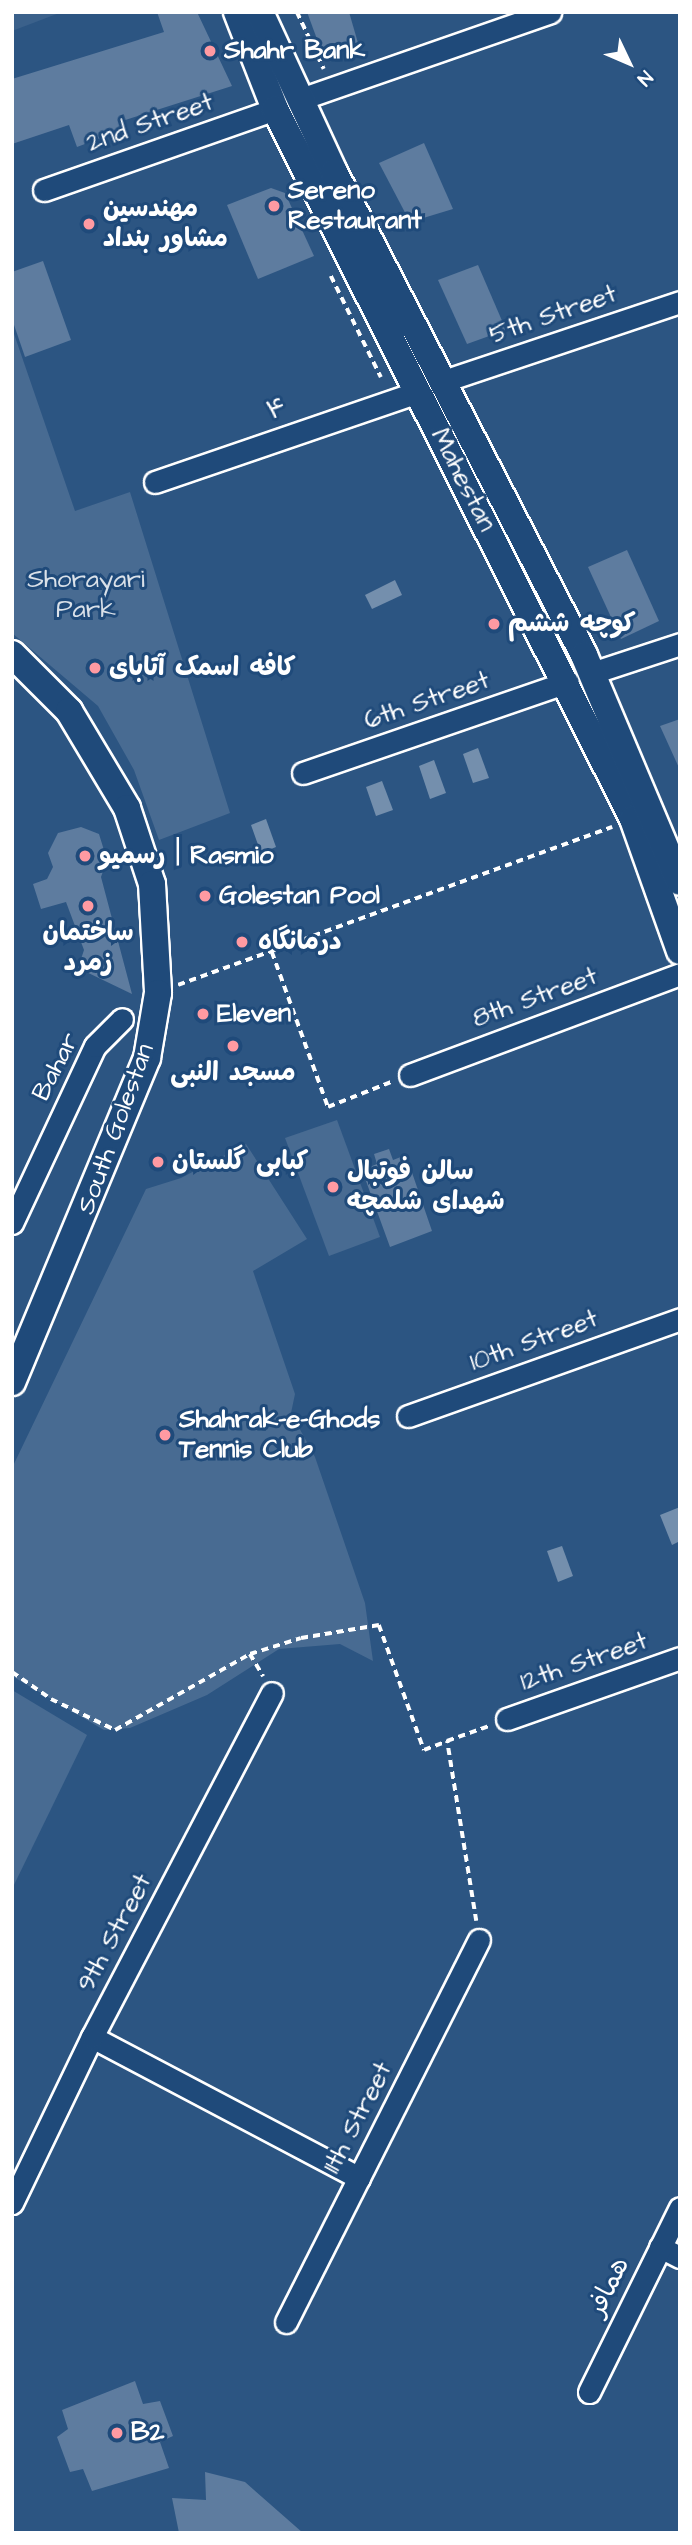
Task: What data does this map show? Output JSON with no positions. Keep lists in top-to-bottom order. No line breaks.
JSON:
{"streets":{"street":["2nd Street","5th Street","۴","Mahestan","6th Street","8th Street","Bahar","South Golestan","10th Street","12th Street","9th Street","11th Street","همافر"]},"crossings":[["2nd Street","Mahestan"],["۴","Mahestan"],["Mahestan","6th Street"]],"parks":["Shorayari Park"],"places":["Shahr Bank","Sereno Restaurant","مهندسین مشاور بنداد","کوچه ششم","کافه اسمک آتابای","رسمیو | Rasmio","Golestan Pool","ساختمان زمرد","درمانگاه","Eleven","مسجد النبی","کبابی گلستان","سالن فوتبال شهدای شلمچه","Shahrak-e-Ghods Tennis Club","B2"],"north":"bottom right"}
